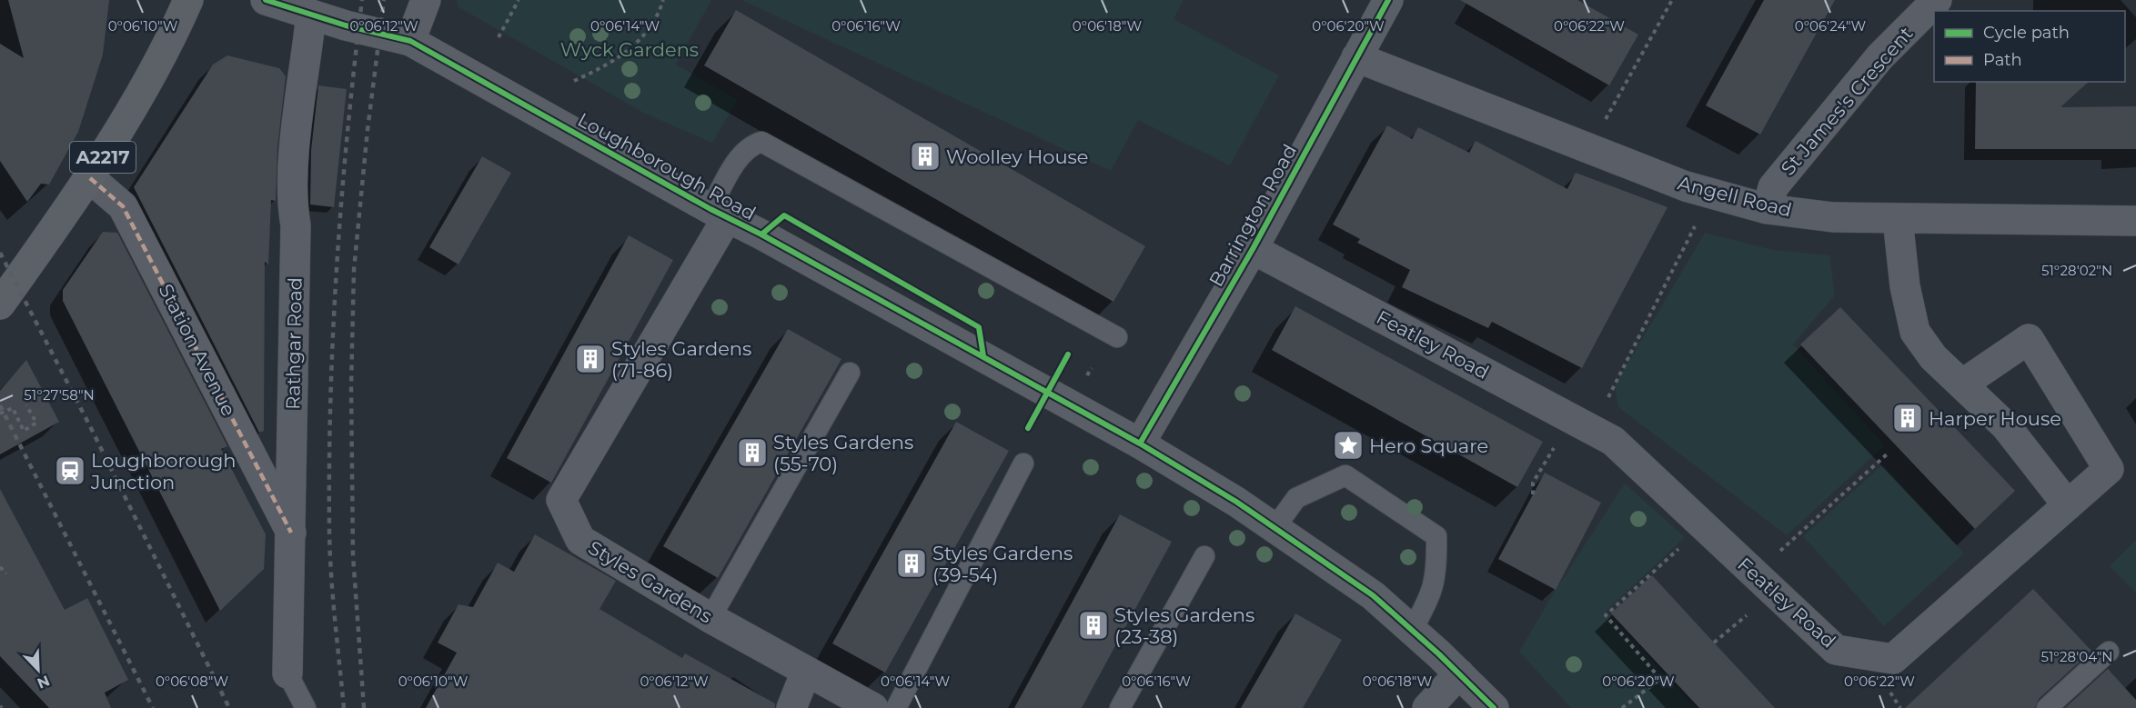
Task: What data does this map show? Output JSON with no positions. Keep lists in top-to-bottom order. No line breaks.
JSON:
{"streets":{"main road":["A2217"],"street":["St James's Crescent","Loughborough Road","Angell Road","Barrington Road","Rathgar Road","Featley Road","Station Avenue","Styles Gardens"]},"crossings":[["St James's Crescent","Angell Road"],["A2217","Station Avenue"],["Loughborough Road","Barrington Road"],["Loughborough Road","Rathgar Road"],["Loughborough Road","Styles Gardens"],["Angell Road","Barrington Road"],["Barrington Road","Featley Road"],["Rathgar Road","Station Avenue"]],"parks":["Wyck Gardens"],"places":{"building":["Woolley House","Styles Gardens (71-86)","Harper House","Styles Gardens (55-70)","Styles Gardens (39-54)","Styles Gardens (23-38)"],"place":["Hero Square"],"station":["Loughborough Junction"]},"legend":["Cycle path","Path"],"north":"bottom right","coordinates":["0°06'10\"W","0°06'16\"W","0°06'18\"W","0°06'12\"W","0°06'14\"W","0°06'20\"W","0°06'22\"W","0°06'24\"W","51°28'02\"N","51°27'58\"N","51°28'04\"N","0°06'08\"W"]}
